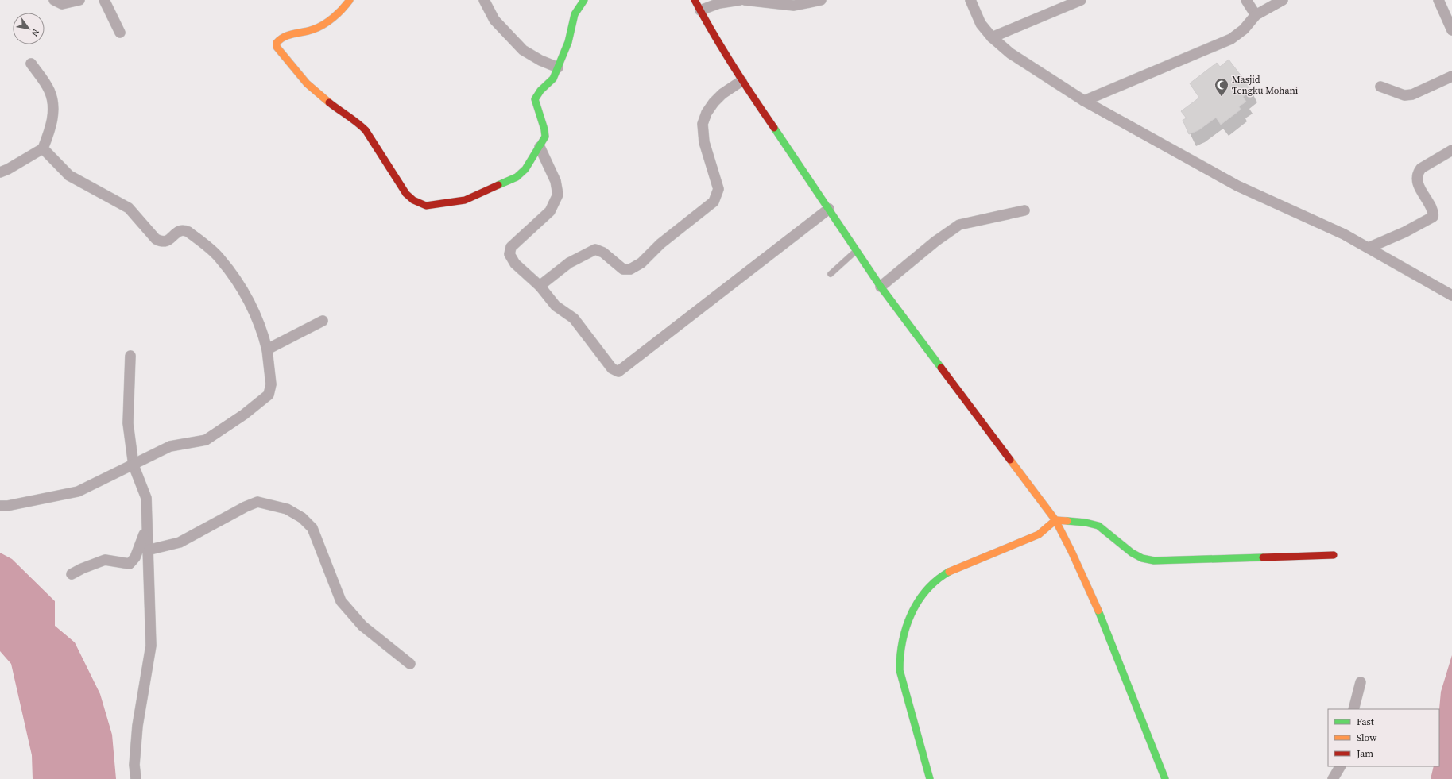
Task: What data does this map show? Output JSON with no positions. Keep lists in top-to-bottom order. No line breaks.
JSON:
{"places":{"mosque":["Masjid Tengku Mohani"]},"legend":["Fast","Slow","Jam"],"north":"bottom right"}
